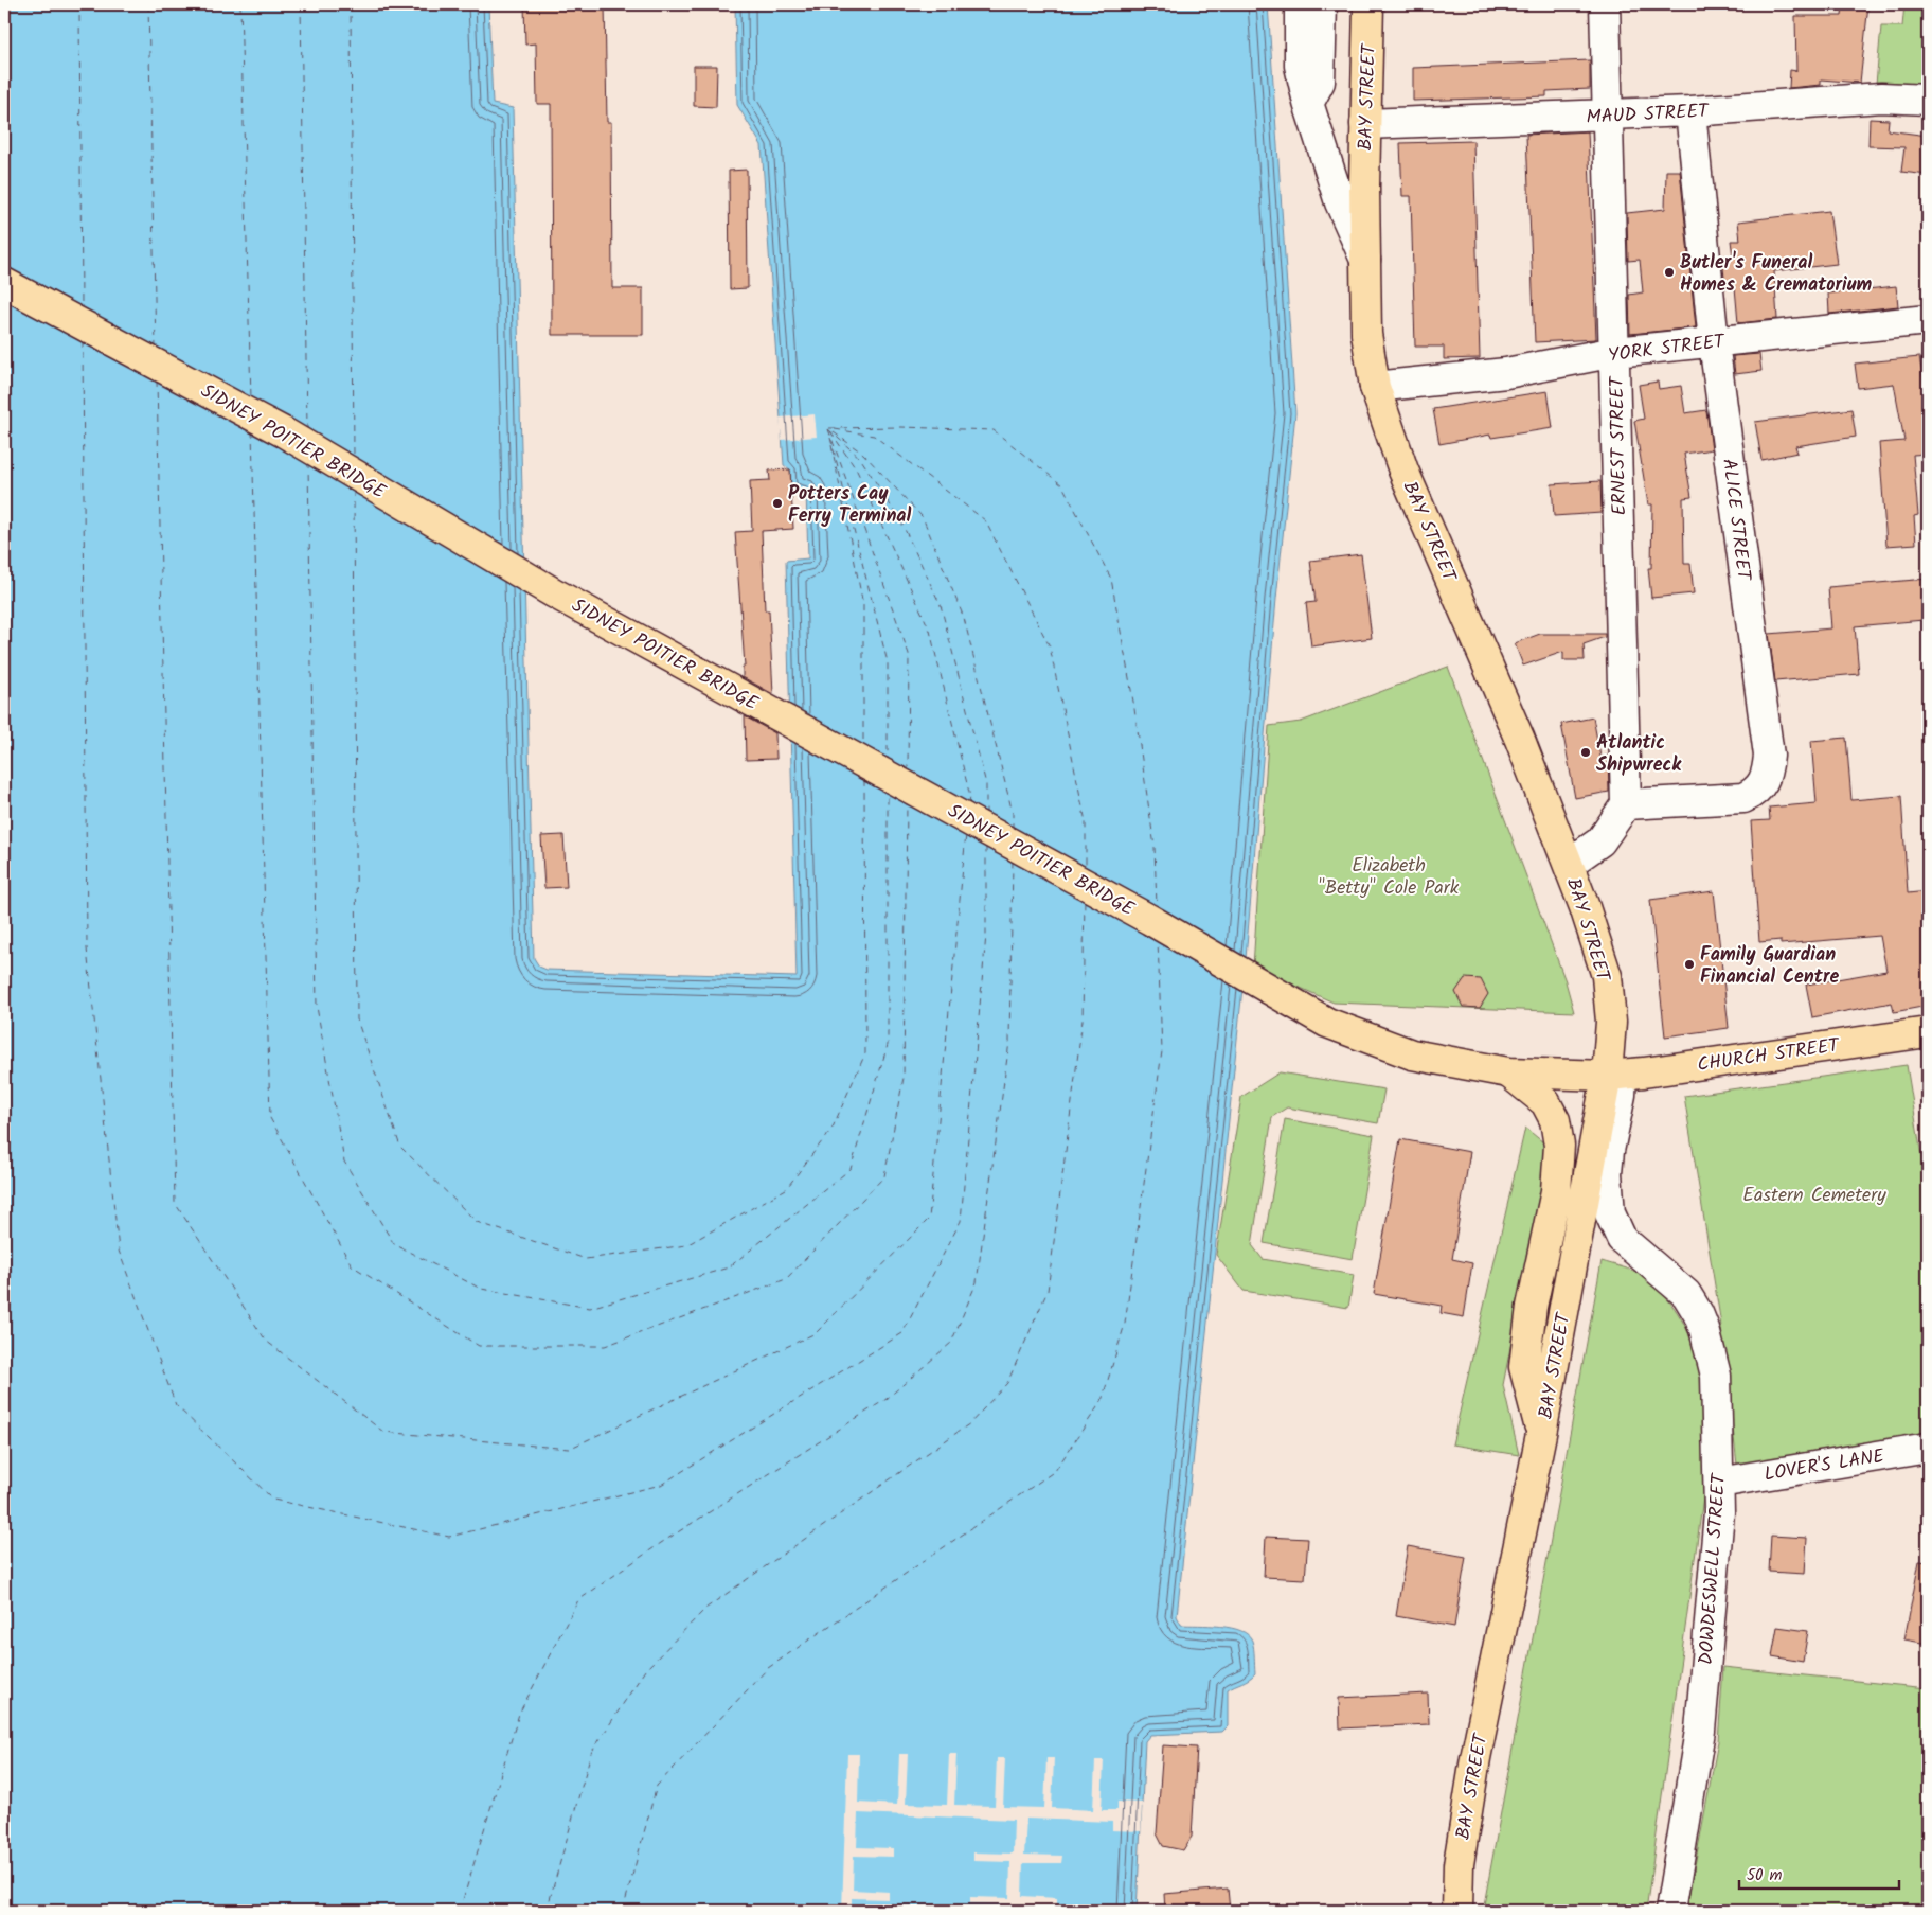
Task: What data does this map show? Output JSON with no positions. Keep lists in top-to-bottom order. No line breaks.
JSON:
{"streets":{"main road":["BAY STREET","SIDNEY POITIER BRIDGE","CHURCH STREET"],"street":["MAUD STREET","YORK STREET","ERNEST STREET","ALICE STREET","LOVER'S LANE","DOWDESWELL STREET"]},"crossings":[["BAY STREET","MAUD STREET"],["BAY STREET","YORK STREET"],["BAY STREET","CHURCH STREET"],["BAY STREET","DOWDESWELL STREET"],["MAUD STREET","ERNEST STREET"],["MAUD STREET","ALICE STREET"],["YORK STREET","ERNEST STREET"],["YORK STREET","ALICE STREET"],["SIDNEY POITIER BRIDGE","CHURCH STREET"],["ERNEST STREET","ALICE STREET"],["CHURCH STREET","DOWDESWELL STREET"],["LOVER'S LANE","DOWDESWELL STREET"]],"parks":["Elizabeth \"Betty\" Cole Park","Eastern Cemetery"],"places":["Butler's Funeral Homes & Crematorium","Potters Cay Ferry Terminal","Atlantic Shipwreck","Family Guardian Financial Centre"],"scale_bar":"50 m"}
